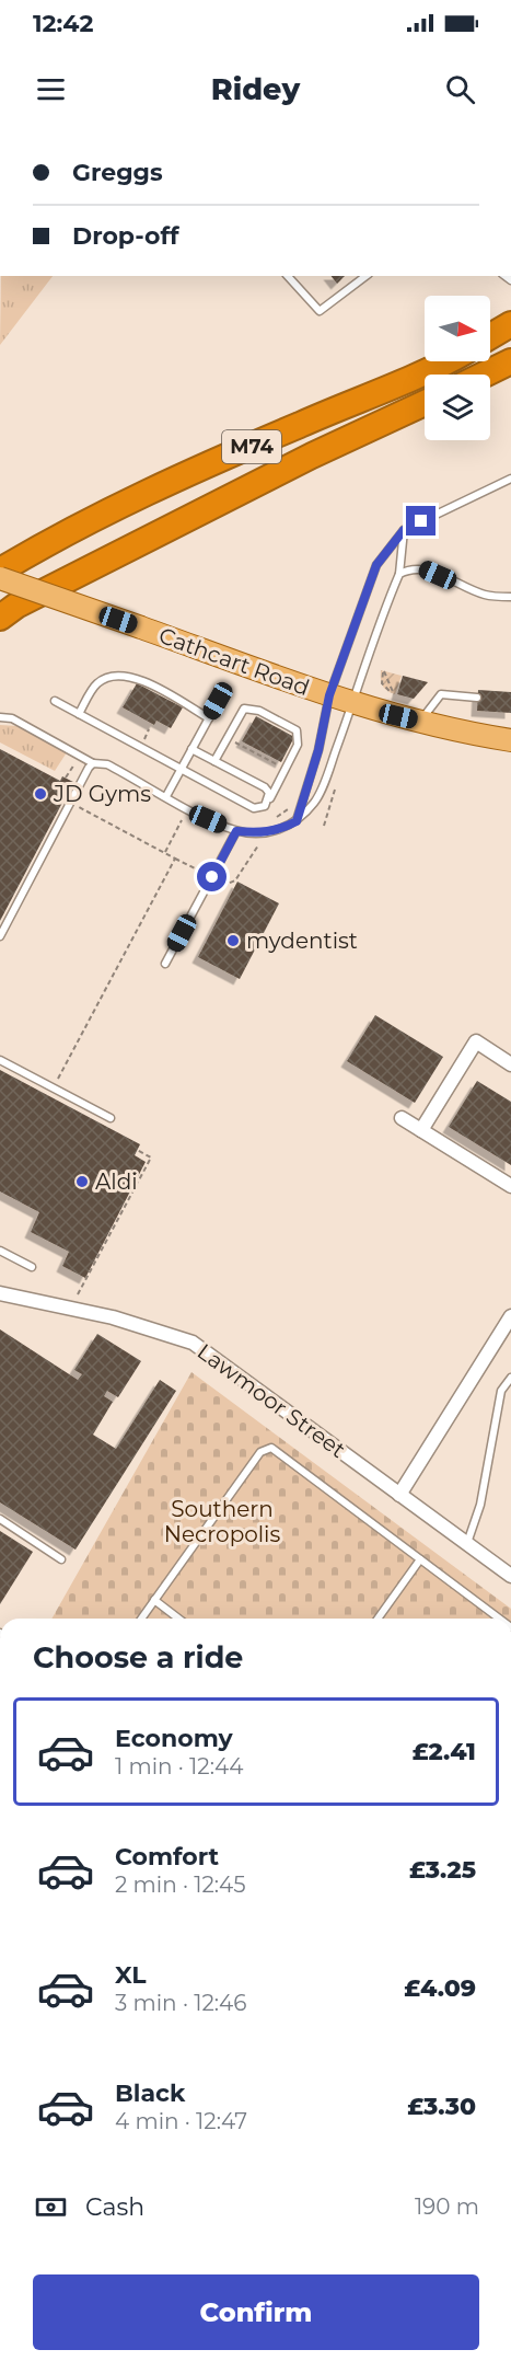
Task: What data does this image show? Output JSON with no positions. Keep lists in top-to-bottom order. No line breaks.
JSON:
{"streets":{"highway":["M74"],"main road":["Cathcart Road"],"street":["Lawmoor Street"]},"parks":["Southern Necropolis"],"places":["JD Gyms","mydentist","Aldi"],"north":"right","page":{"status":"12:42","header":"Ridey","banner":["Greggs","Drop-off"],"heading":"Choose a ride","list":[{"name":"Economy","note":"1 min · 12:44","value":"£2.41"},{"name":"Comfort","note":"2 min · 12:45","value":"£3.25"},{"name":"XL","note":"3 min · 12:46","value":"£4.09"},{"name":"Black","note":"4 min · 12:47","value":"£3.30"}],"pay":["Cash","190 m"],"buttons":"Confirm"}}
